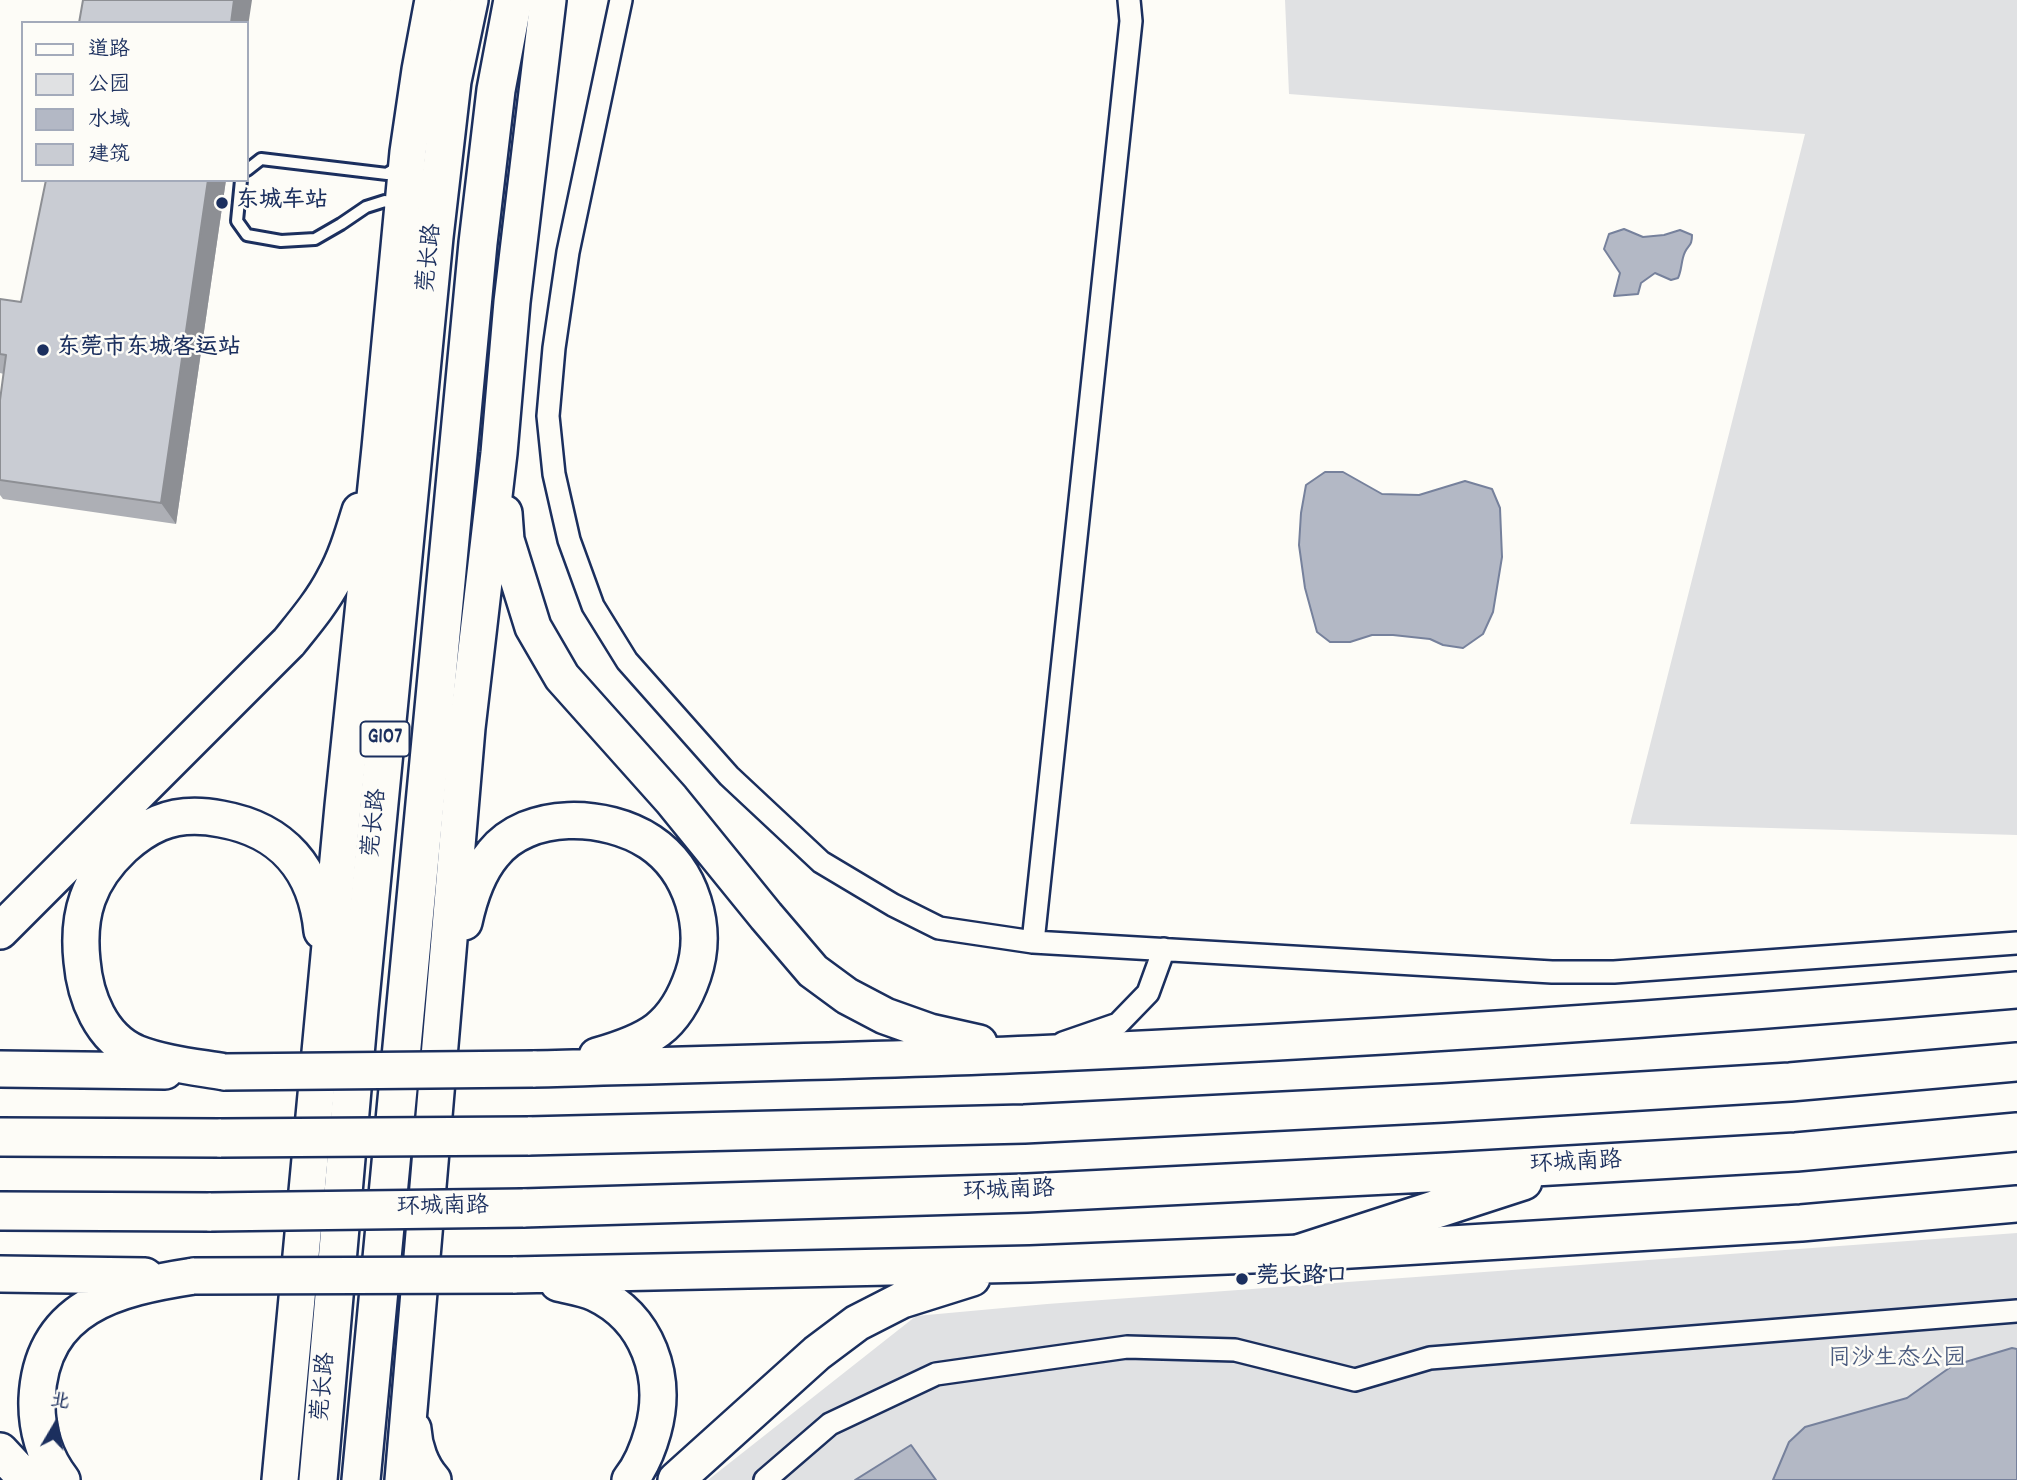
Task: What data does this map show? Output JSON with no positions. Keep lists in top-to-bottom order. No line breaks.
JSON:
{"streets":{"highway":["莞长路","G107","环城南路"]},"parks":["同沙生态公园"],"places":["东城车站","东莞市东城客运站","莞长路口"],"legend":["道路","公园","水域","建筑"],"north":"top"}
